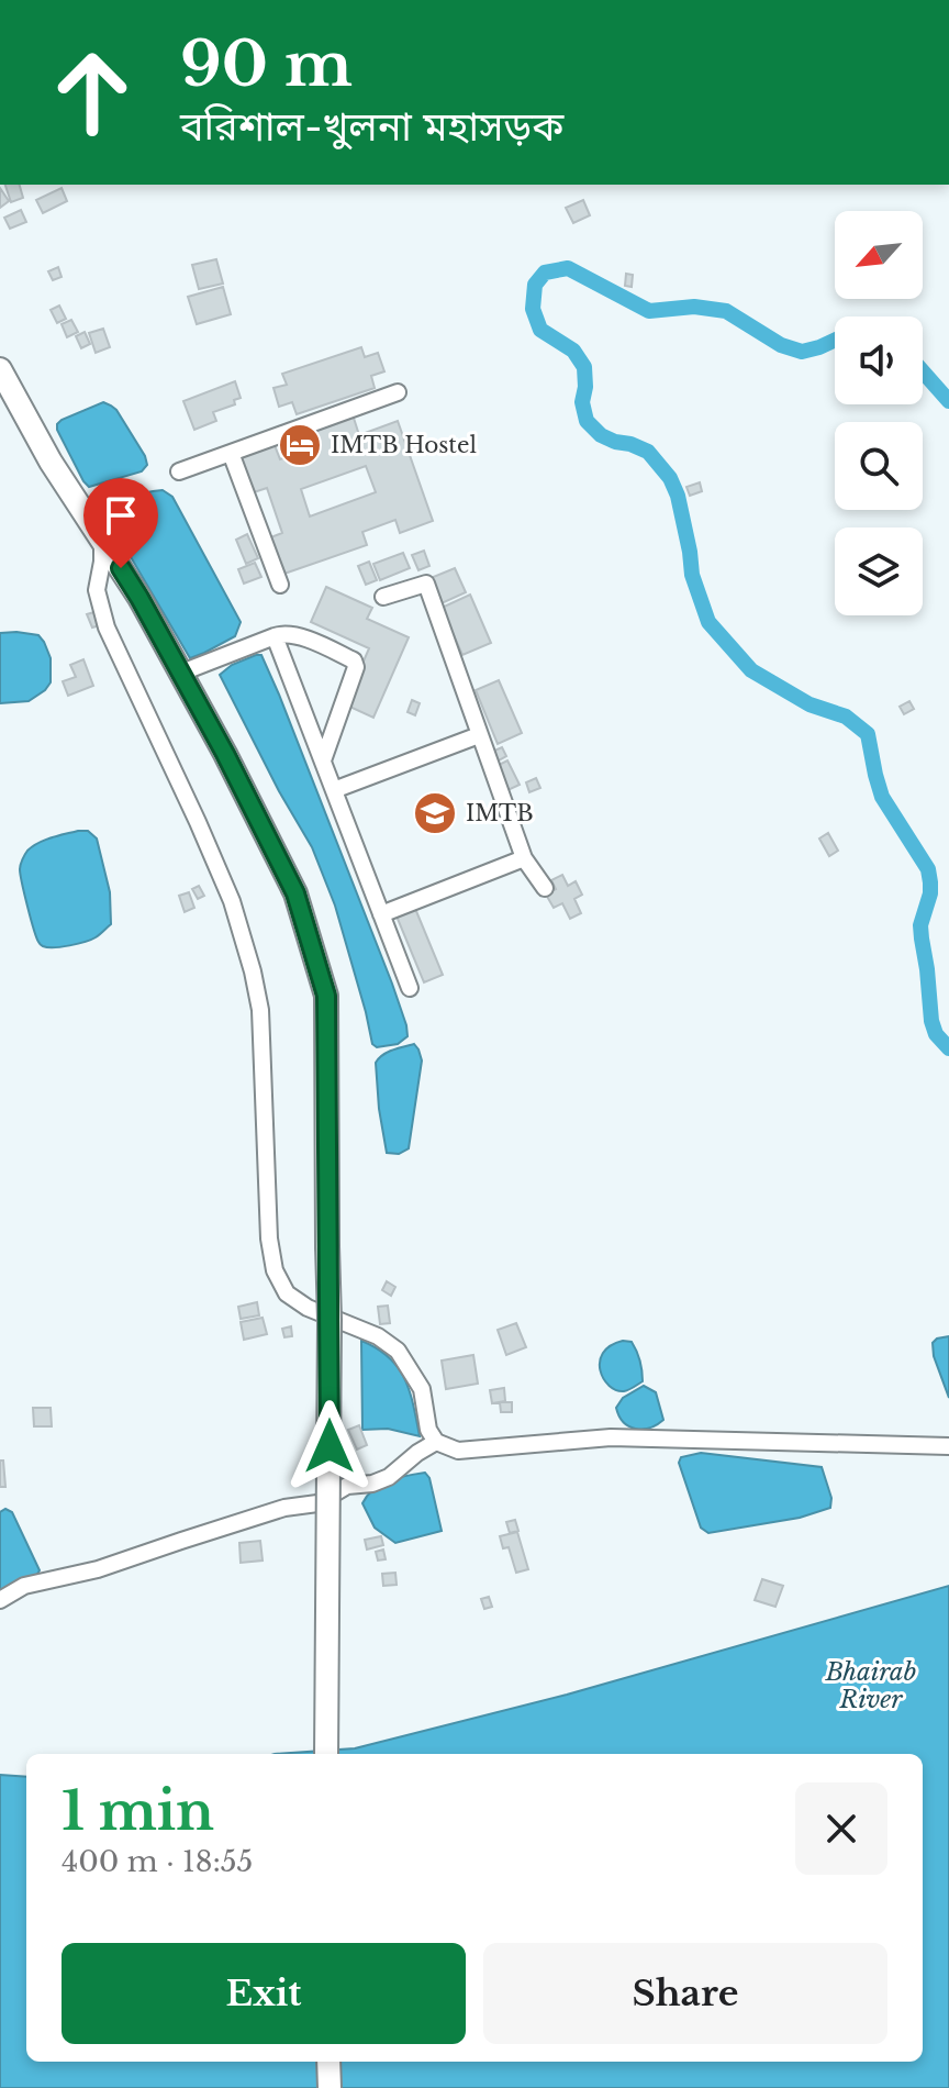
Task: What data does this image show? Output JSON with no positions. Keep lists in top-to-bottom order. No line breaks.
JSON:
{"water":["Bhairab River"],"places":{"hotel":["IMTB Hostel"],"school or university":["IMTB"]},"north":"bottom left","page":{"turn":["90 m","বরিশাল-খুলনা মহাসড়ক"],"heading":["1 min","400 m · 18:55"],"buttons":["Exit","Share"]}}
